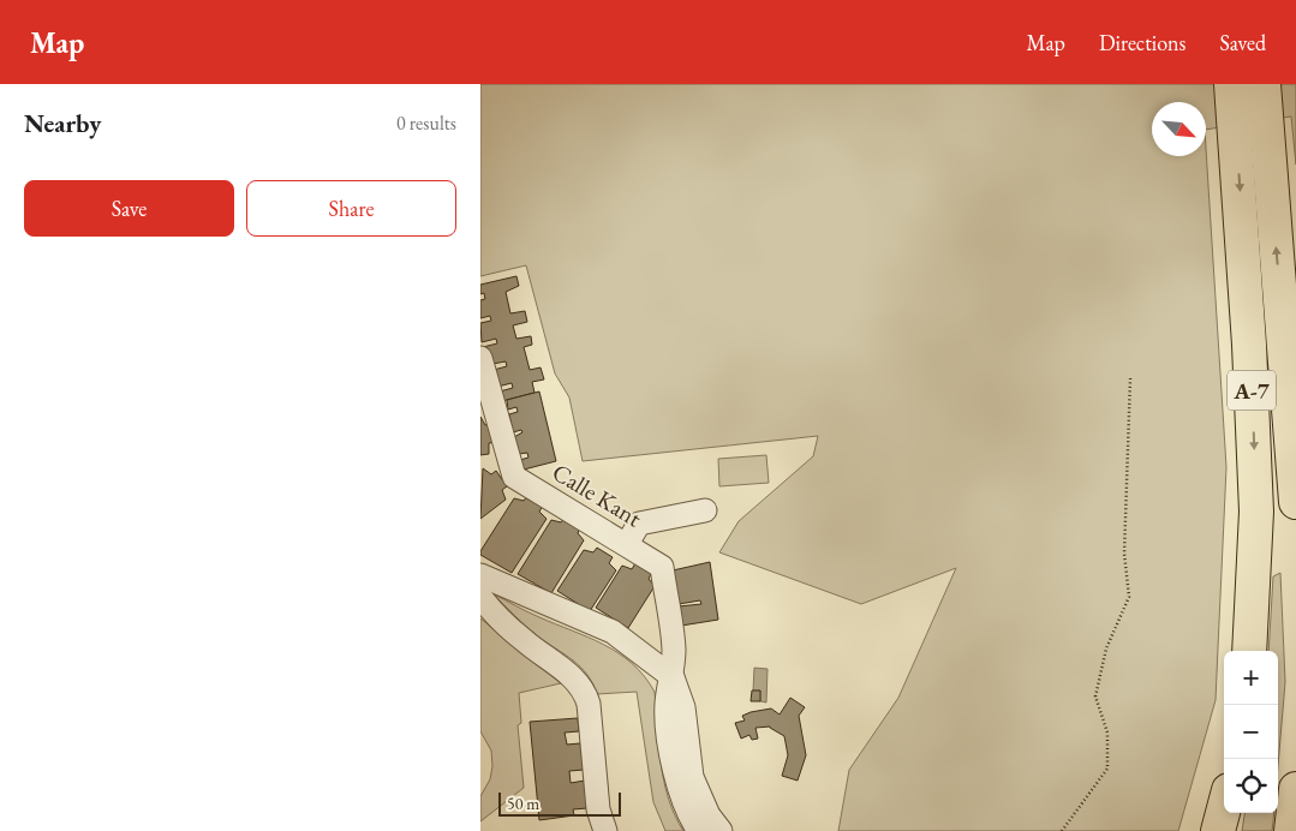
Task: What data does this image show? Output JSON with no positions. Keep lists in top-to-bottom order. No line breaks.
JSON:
{"streets":{"highway":["A-7"],"street":["Calle Kant"]},"scale_bar":"50 m","north":"bottom right","page":{"header":"Map","nav":["Map","Directions","Saved"],"heading":["Nearby","0 results"],"buttons":["Save","Share"],"map_buttons":["+","−"],"scale":"50 m"}}
